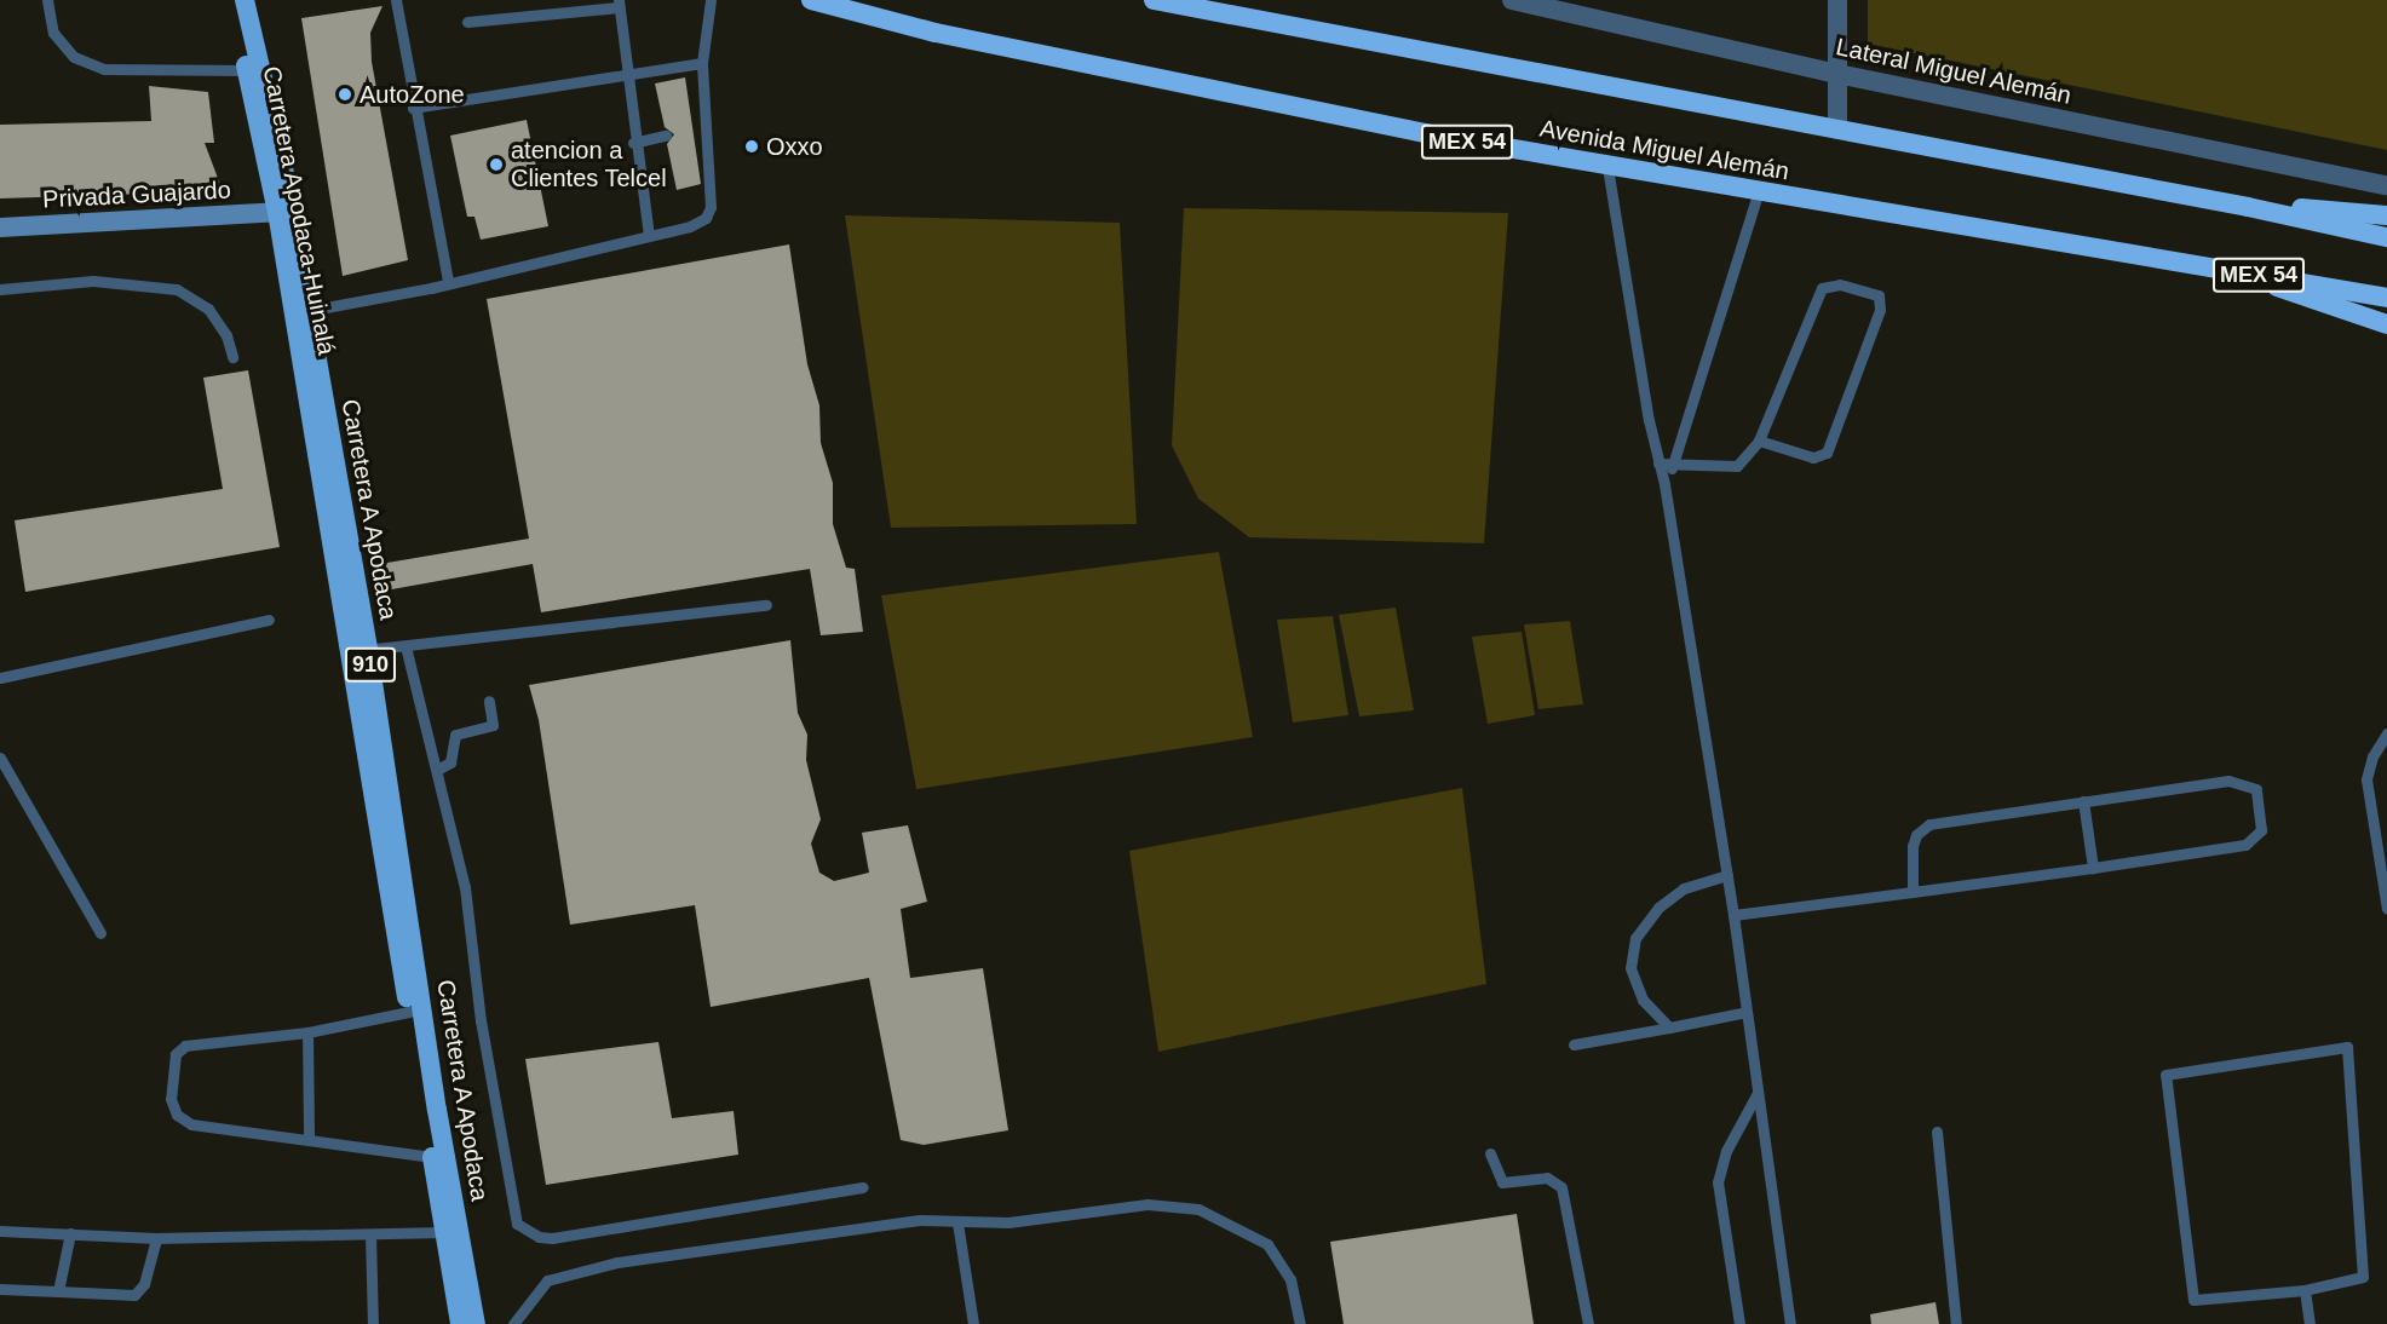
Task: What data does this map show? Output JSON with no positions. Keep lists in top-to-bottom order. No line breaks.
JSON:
{"streets":{"highway":["MEX 54","Avenida Miguel Alemán"],"main road":["Privada Guajardo","Carretera Apodaca-Huinalá","Carretera A Apodaca","910"],"street":["Lateral Miguel Alemán"]},"crossings":[["Privada Guajardo","Carretera Apodaca-Huinalá"],["Carretera Apodaca-Huinalá","Carretera A Apodaca"],["Carretera Apodaca-Huinalá","910"]],"places":["AutoZone","Oxxo","atencion a Clientes Telcel"]}
